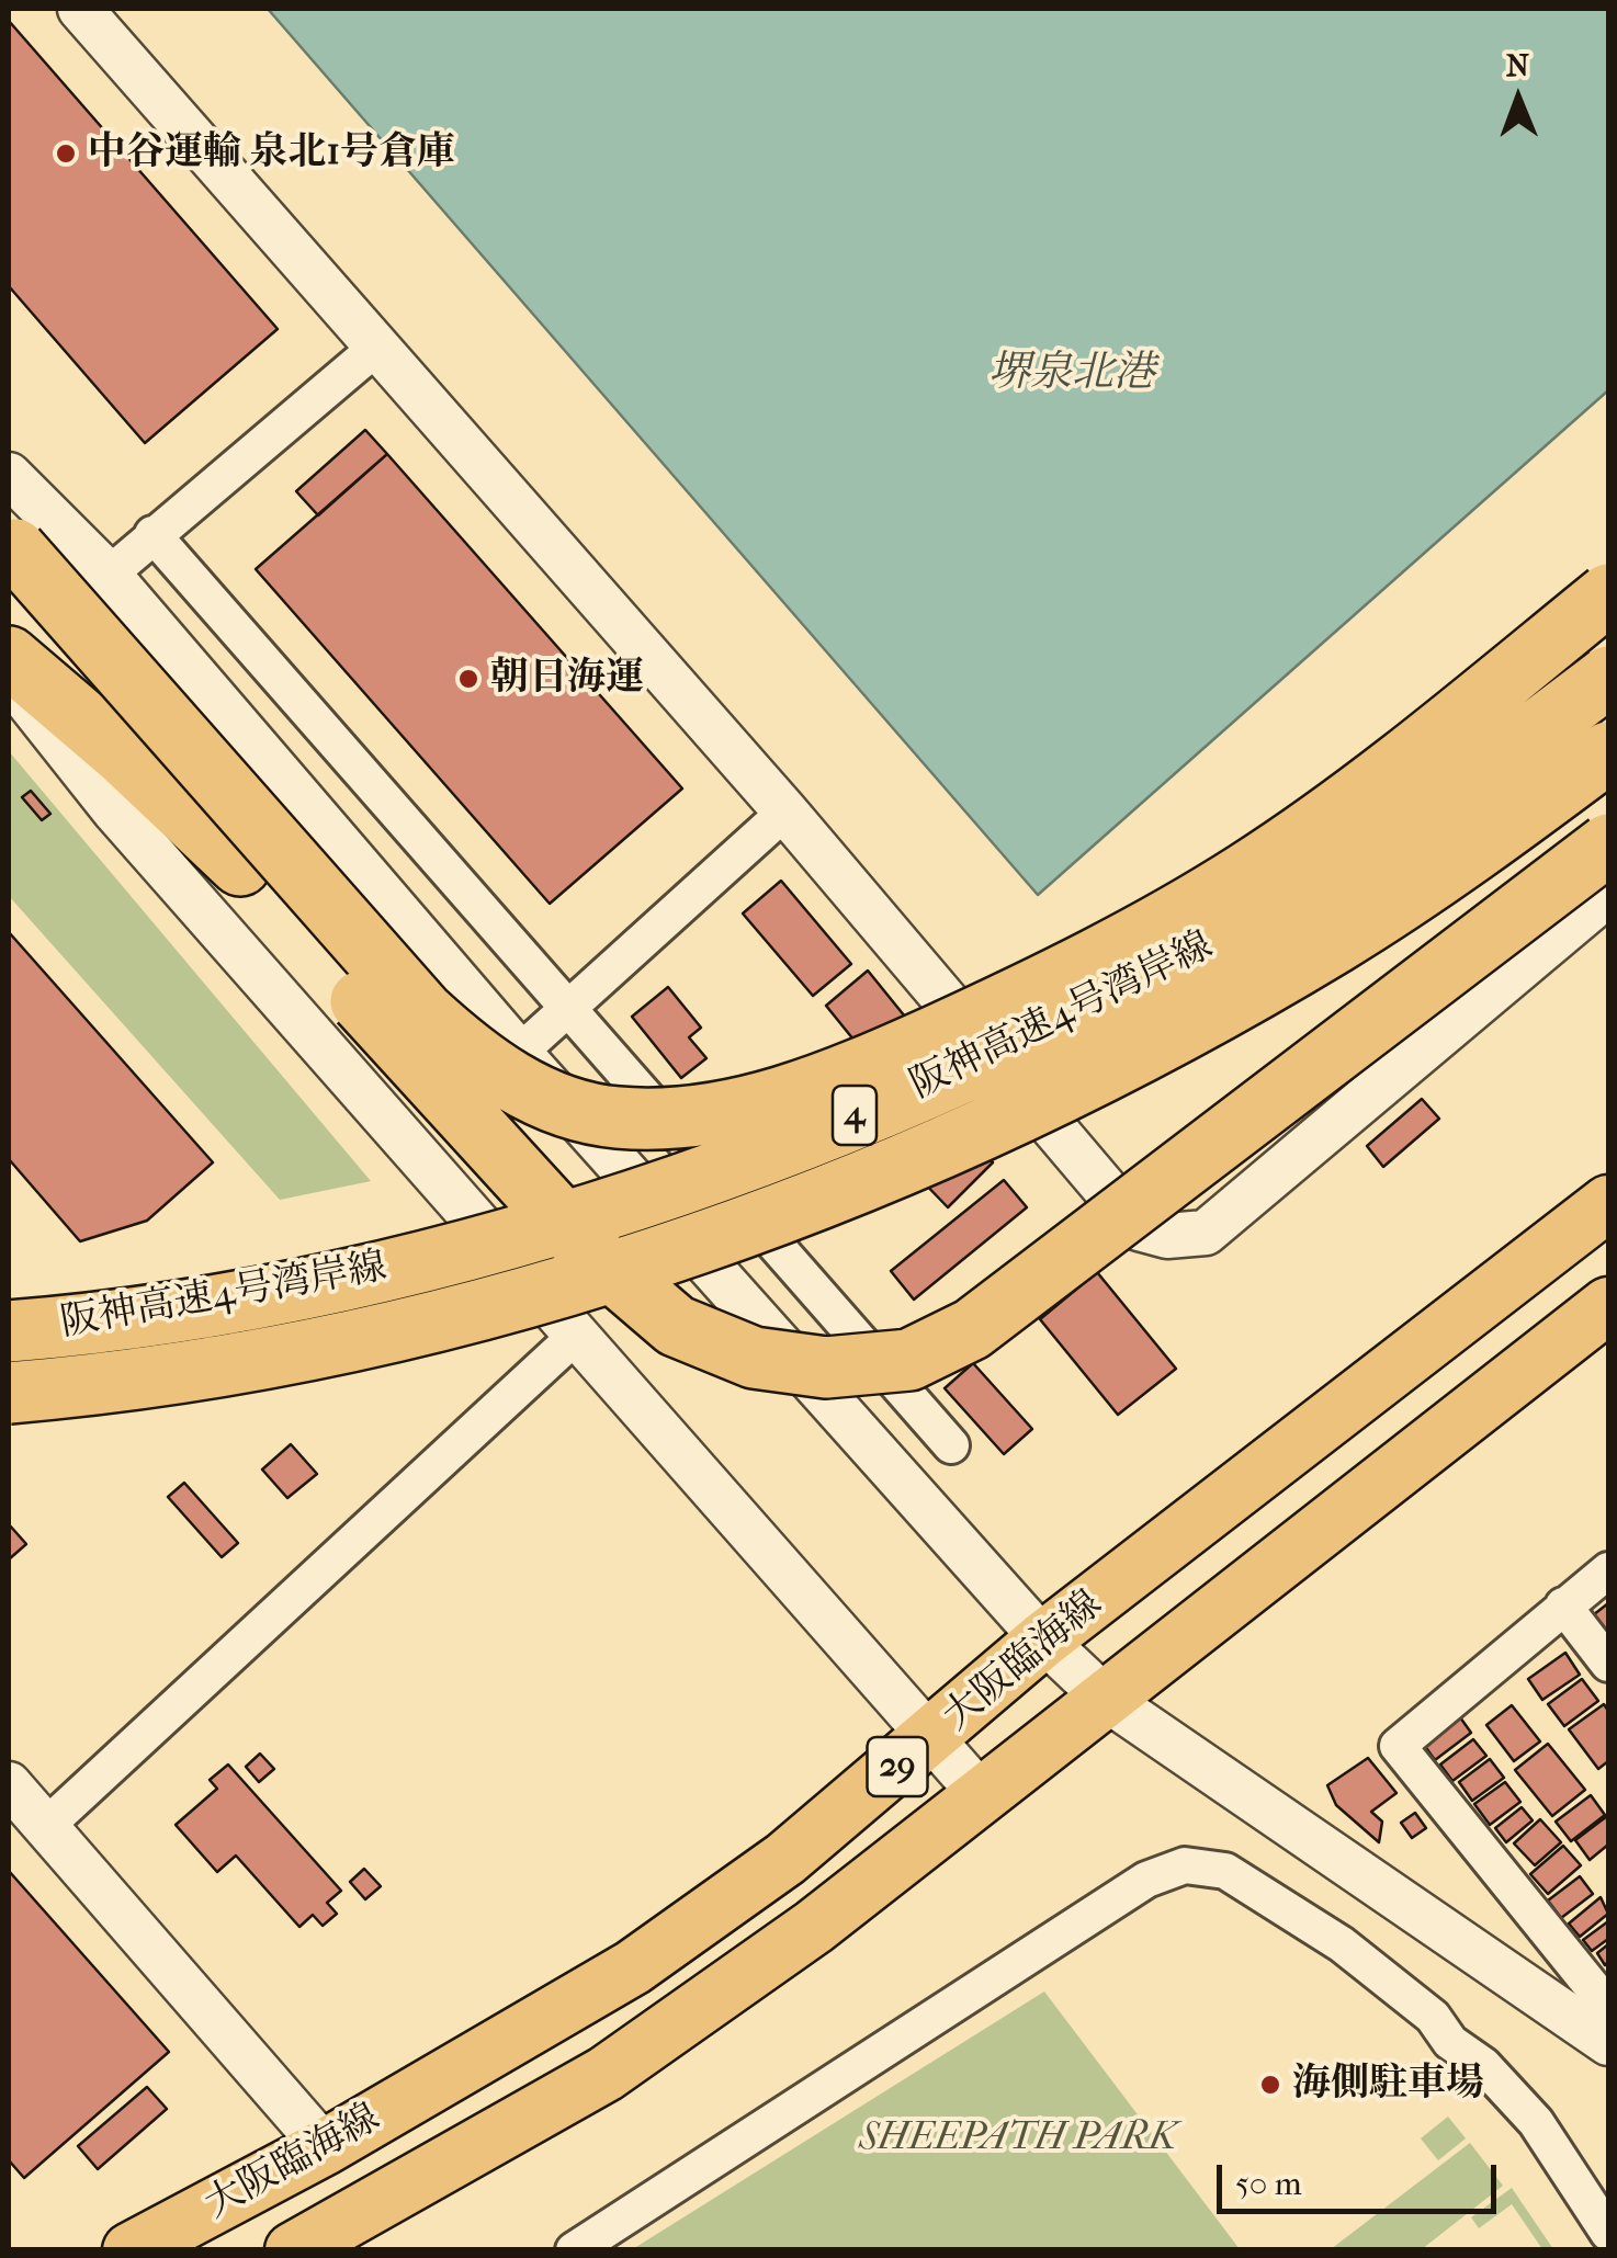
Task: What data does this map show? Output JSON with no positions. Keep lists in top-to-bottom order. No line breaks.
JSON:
{"streets":{"highway":["阪神高速4号湾岸線","4"],"main road":["大阪臨海線","29"]},"water":["堺泉北港"],"parks":["SHEEPATH PARK"],"places":["中谷運輸 泉北1号倉庫","朝日海運","海側駐車場"],"scale_bar":"50 m","north":"top"}
